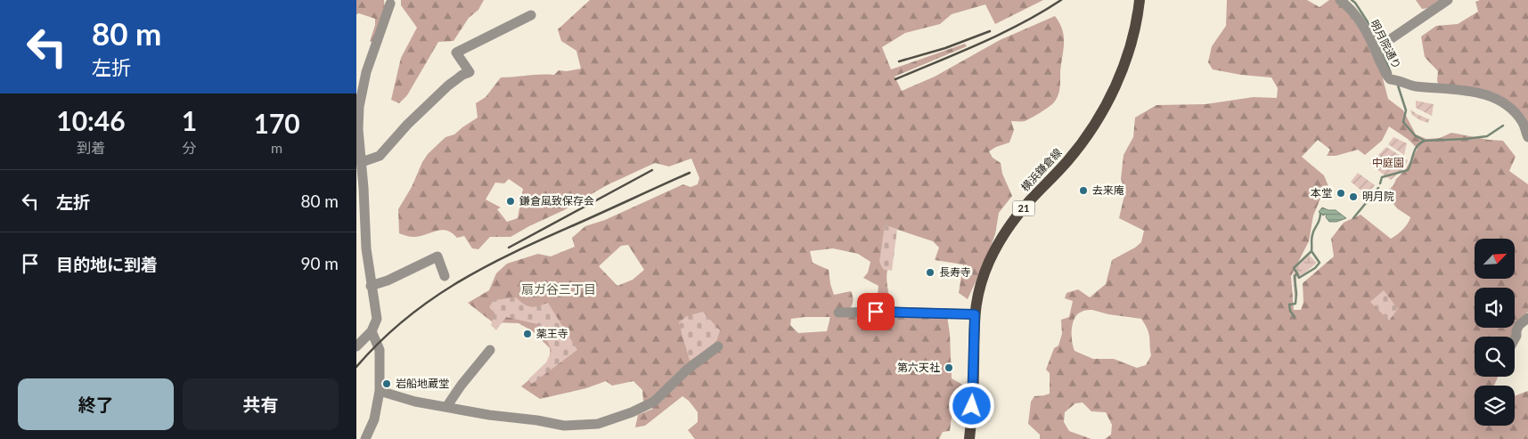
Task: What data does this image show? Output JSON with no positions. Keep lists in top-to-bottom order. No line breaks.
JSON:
{"streets":{"main road":["横浜鎌倉線","21"],"street":["明月院通り"]},"districts":["扇ガ谷三丁目"],"parks":["中庭園"],"places":["去来庵","本堂","明月院","鎌倉風致保存会","長寿寺","薬王寺","第六天社","岩船地蔵堂"],"north":"top right","page":{"turn":["80 m","左折"],"eta":["10:46","到着","1","分","170","m"],"list":[{"name":"左折","value":"80 m"},{"name":"目的地に到着","value":"90 m"}],"buttons":["終了","共有"]}}
